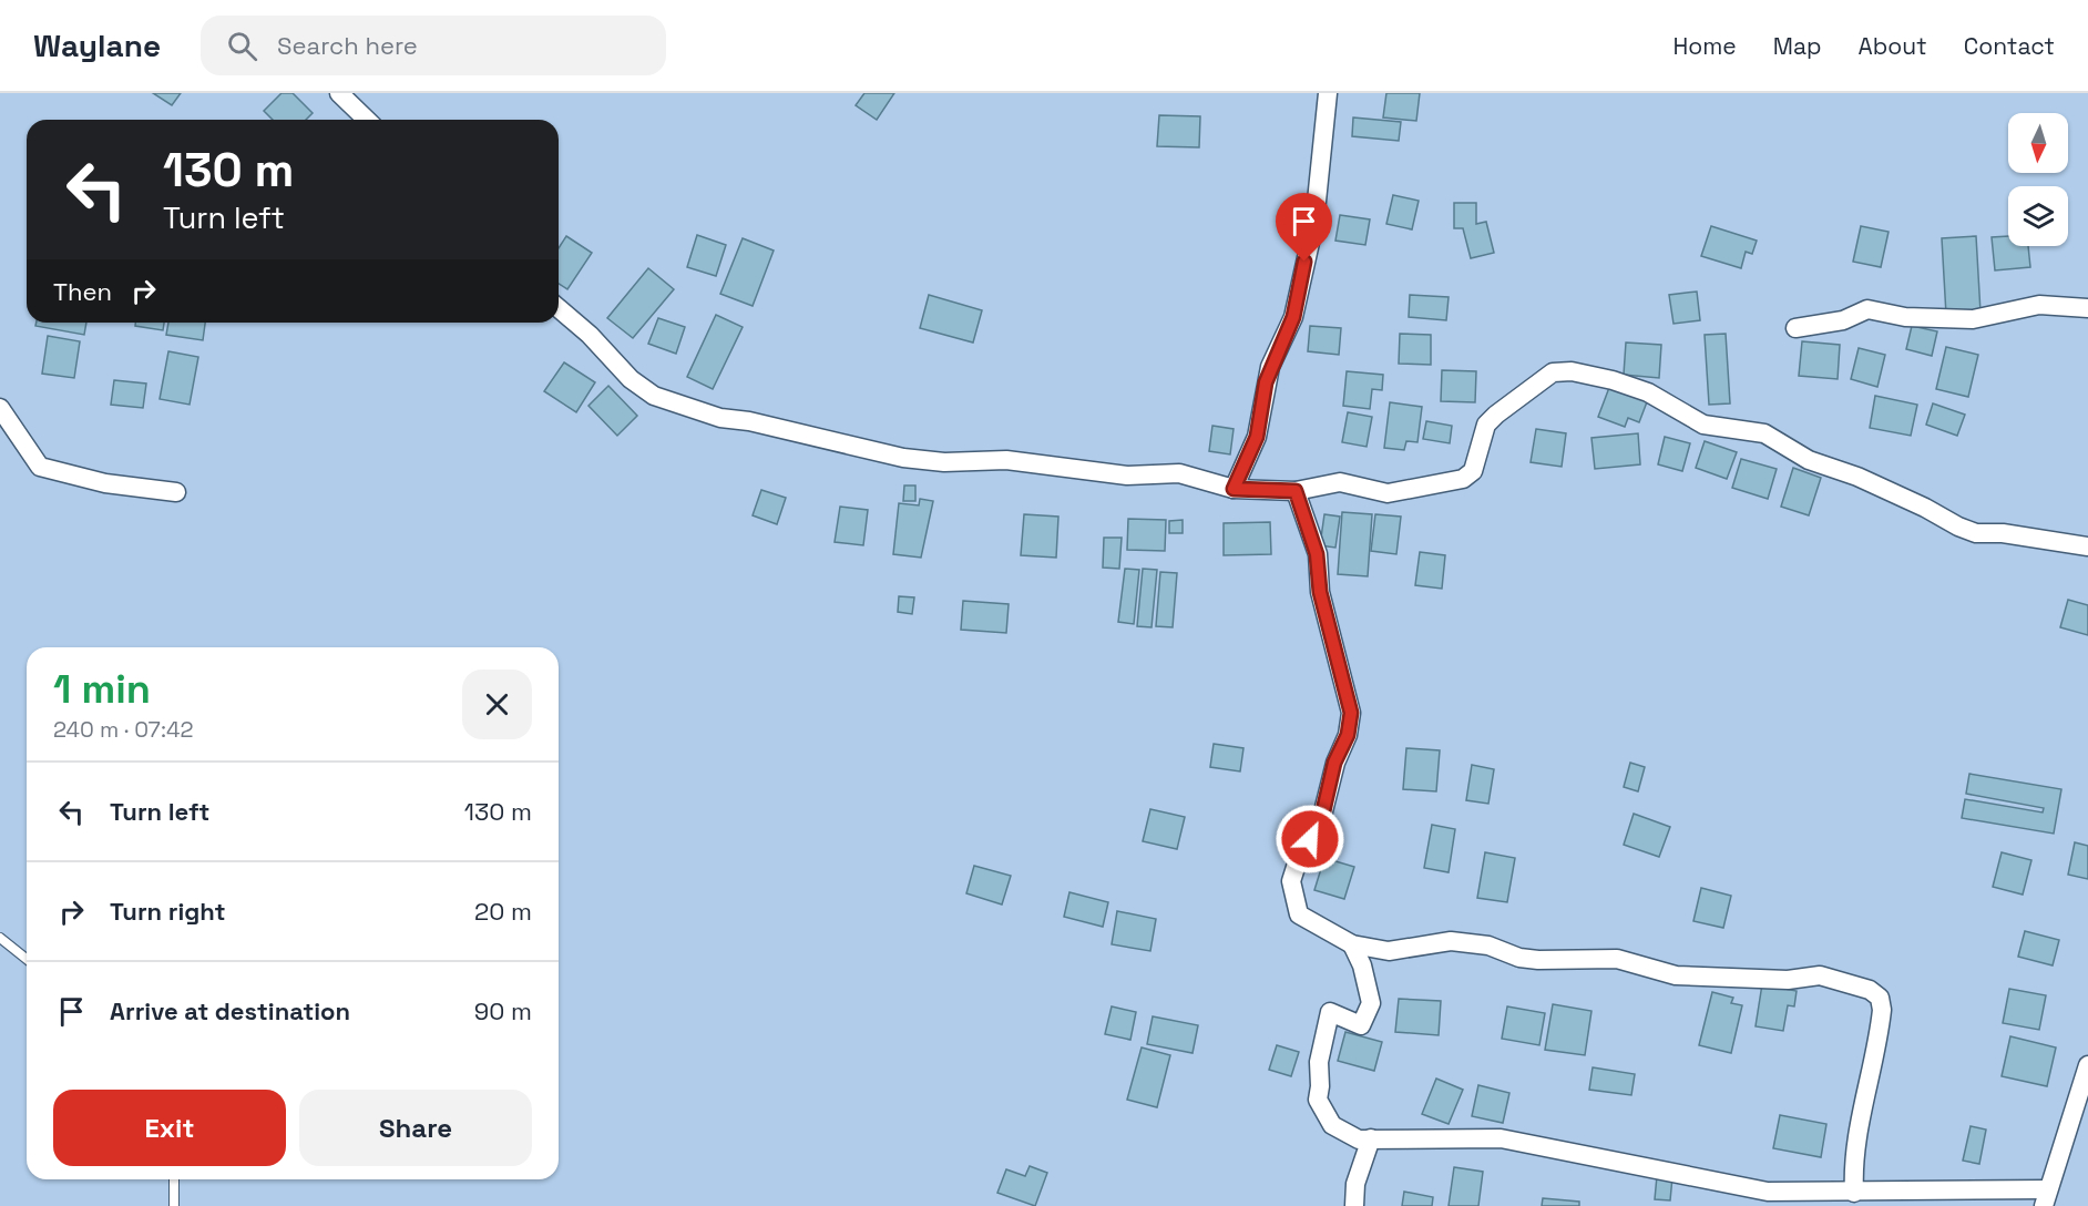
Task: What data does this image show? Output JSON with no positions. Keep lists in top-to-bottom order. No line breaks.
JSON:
{"north":"bottom","page":{"header":"Waylane","search":"Search here","nav":["Home","Map","About","Contact"],"turn":["130 m","Turn left"],"then":"Then","heading":["1 min","240 m · 07:42"],"list":[{"name":"Turn left","value":"130 m"},{"name":"Turn right","value":"20 m"},{"name":"Arrive at destination","value":"90 m"}],"buttons":["Exit","Share"]}}
